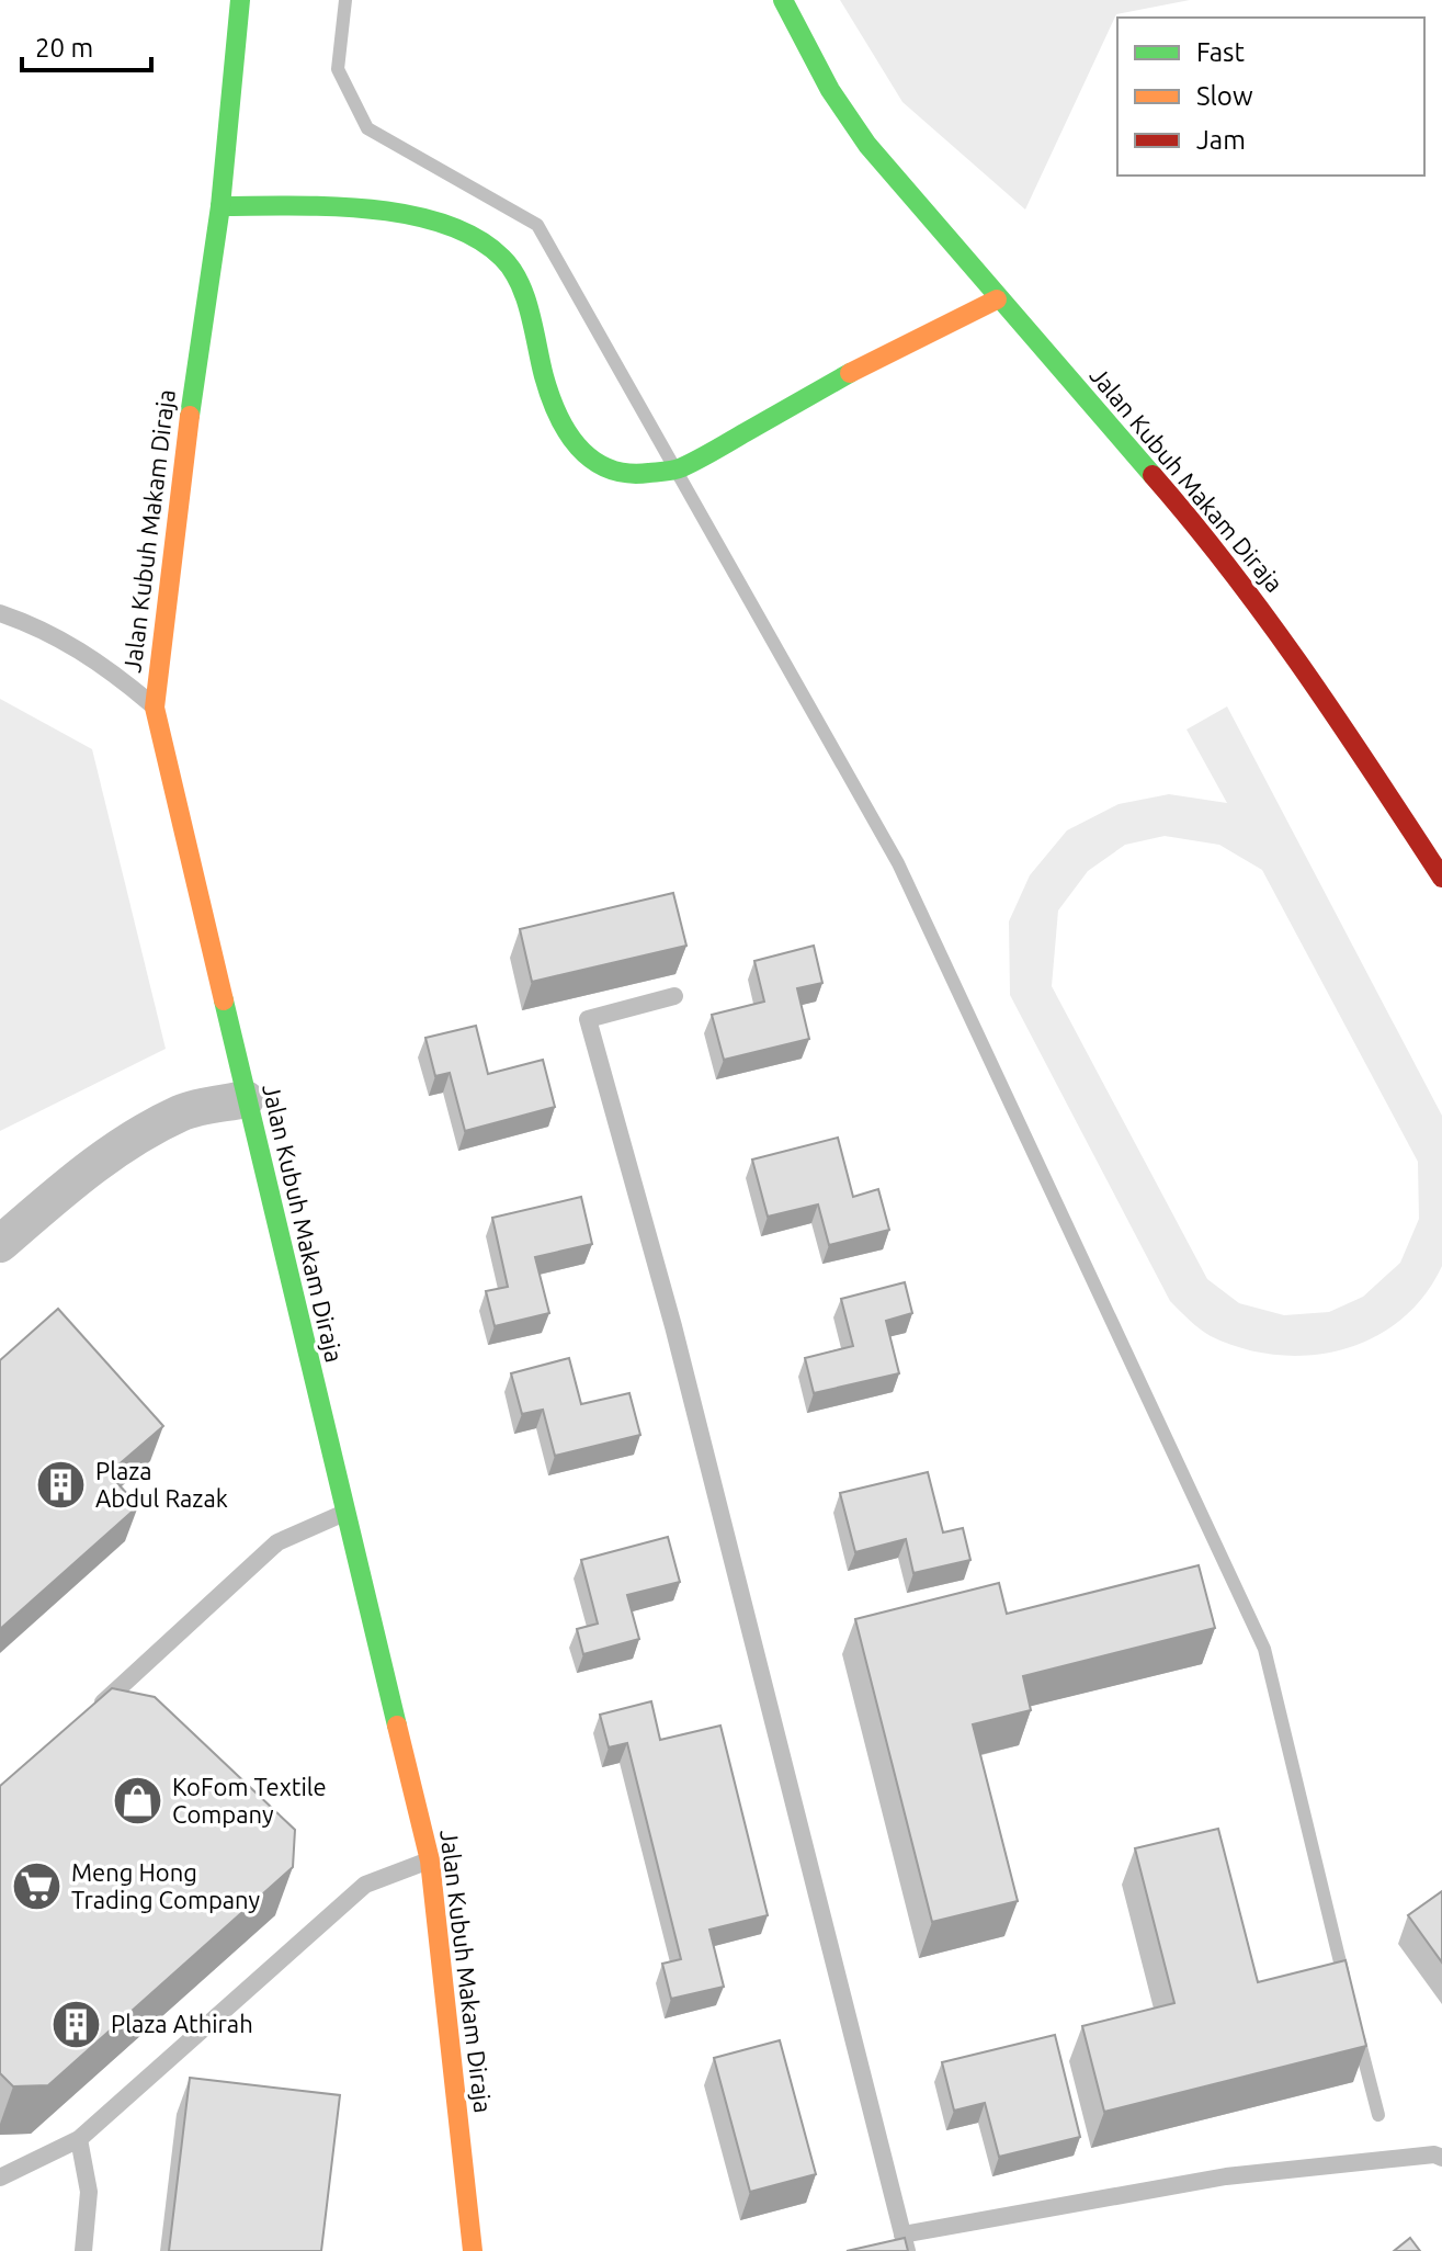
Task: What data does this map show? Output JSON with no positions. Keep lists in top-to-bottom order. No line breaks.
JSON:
{"streets":{"street":["Jalan Kubuh Makam Diraja"]},"places":{"building":["Plaza Abdul Razak","Plaza Athirah"],"shop":["KoFom Textile Company"],"supermarket":["Meng Hong Trading Company"]},"legend":["Fast","Slow","Jam"],"scale_bar":"20 m"}
